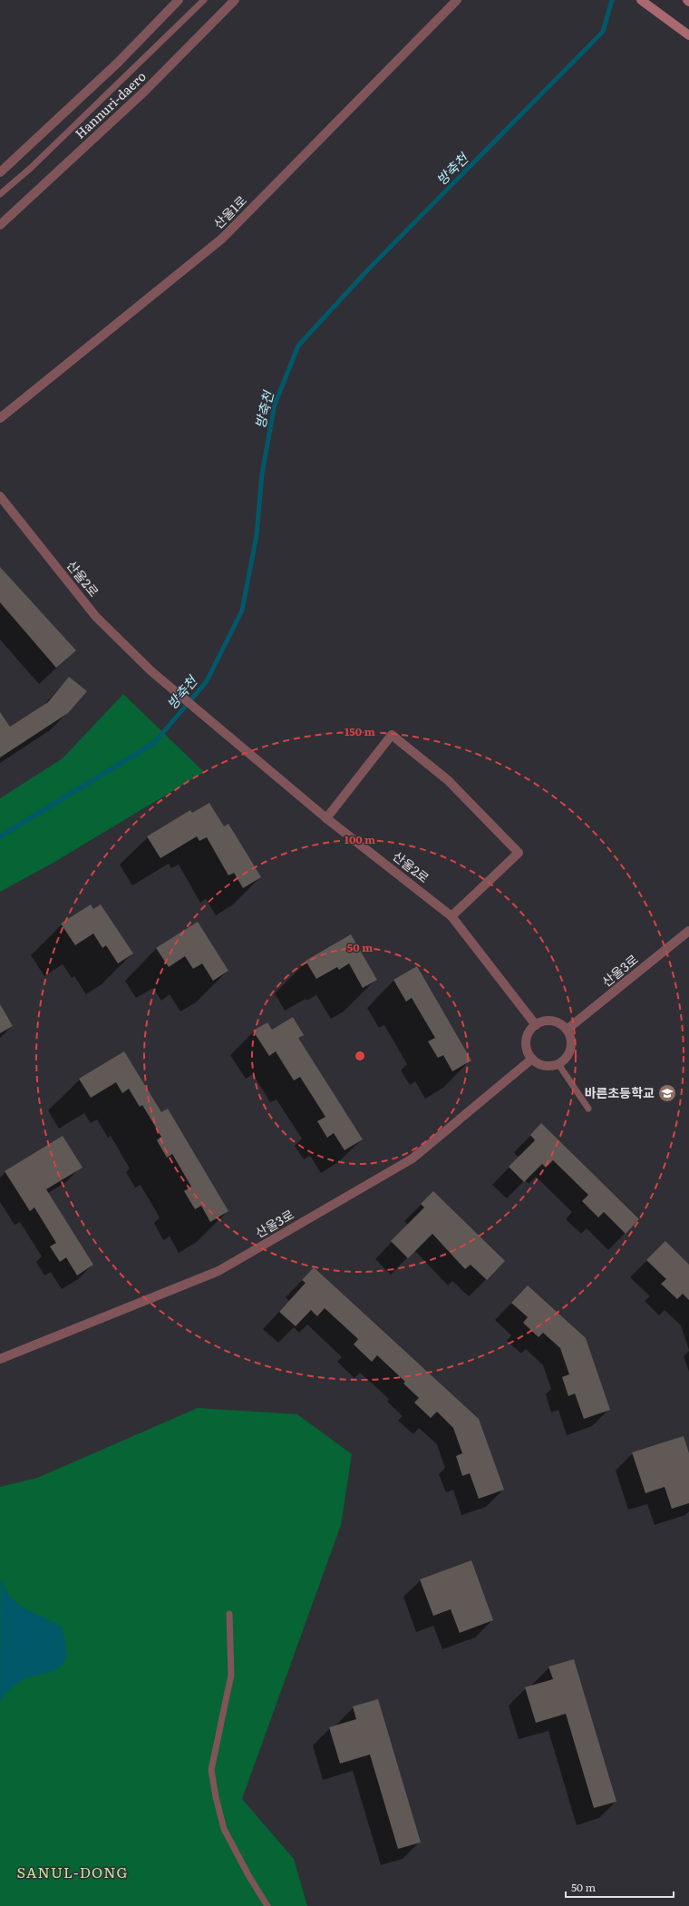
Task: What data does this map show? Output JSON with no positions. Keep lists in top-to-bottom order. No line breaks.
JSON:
{"streets":{"street":["Hannuri-daero","산울1로","산울2로","산울3로"]},"crossings":[["산울2로","산울3로"]],"districts":["SANUL-DONG"],"water":["방축천"],"places":{"school or university":["바른초등학교"]},"scale_bar":"50 m","rings":["150 m","100 m","50 m"]}
